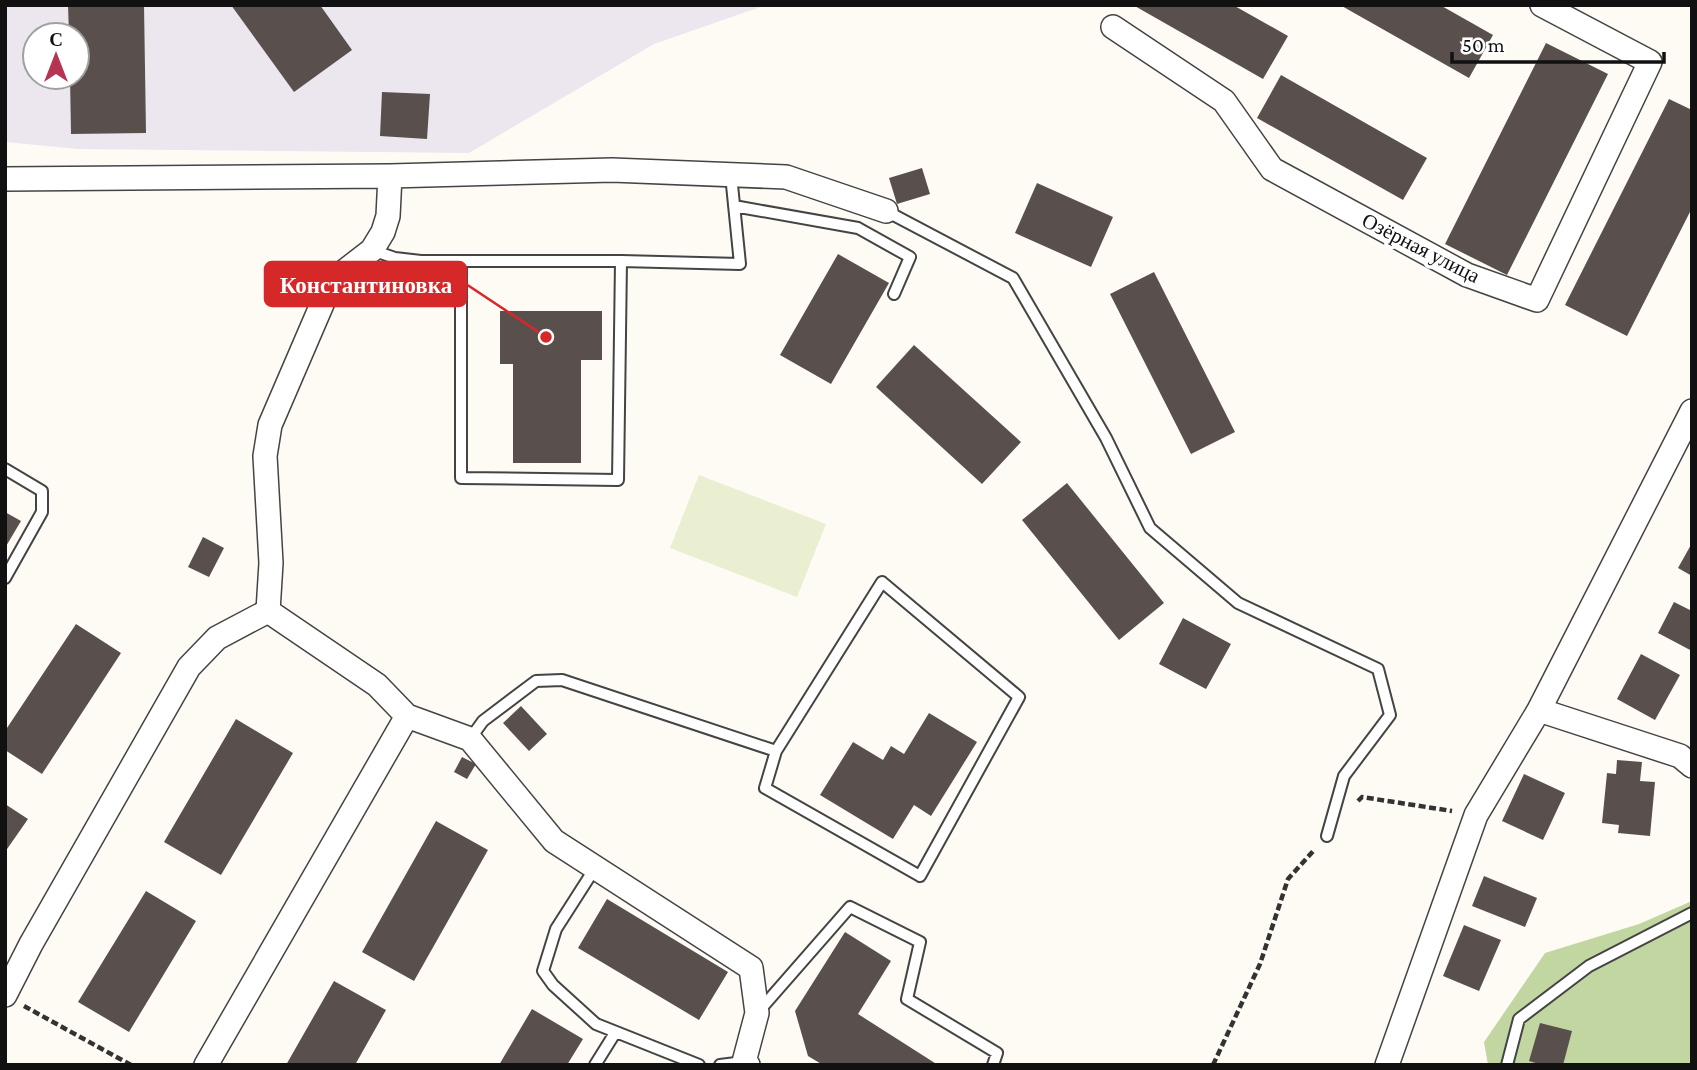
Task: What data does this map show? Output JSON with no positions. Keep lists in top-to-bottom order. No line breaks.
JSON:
{"streets":{"street":["Озёрная улица"]},"places":["Константиновка"],"scale_bar":"50 m","north":"top"}
